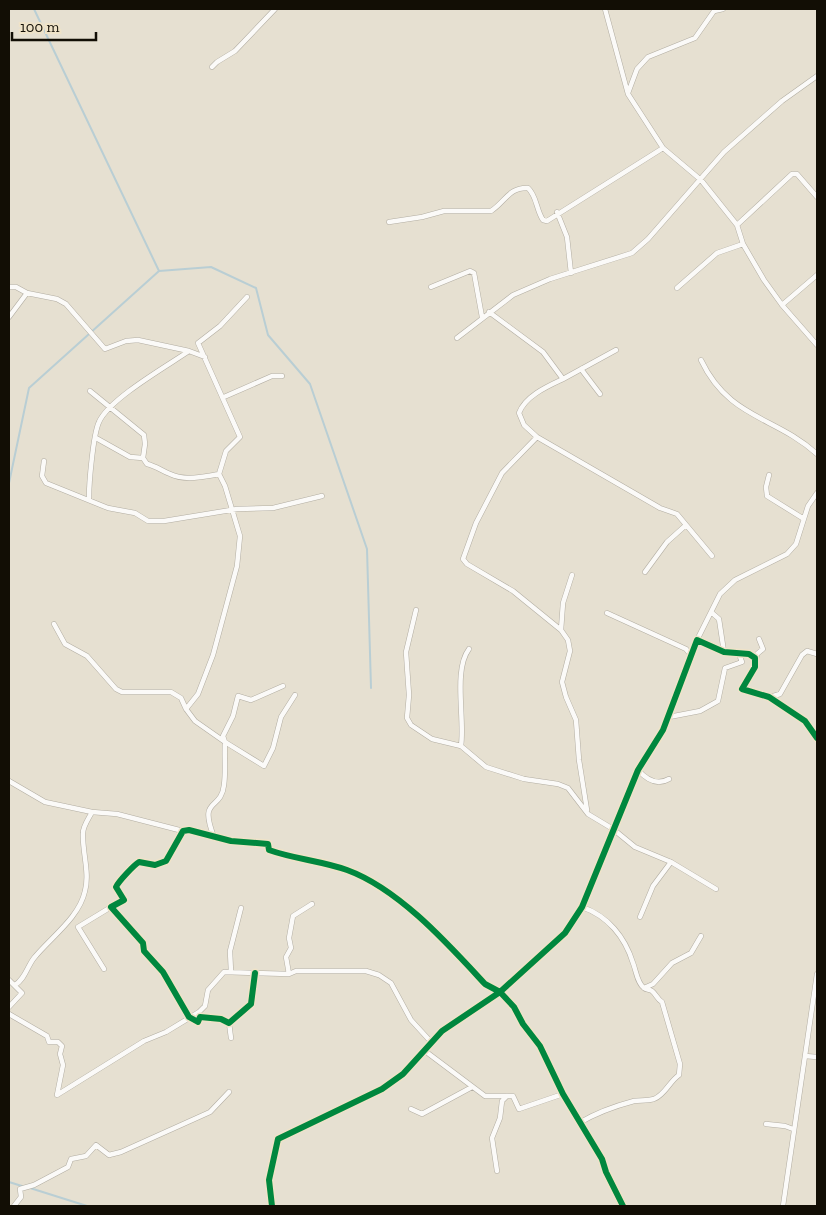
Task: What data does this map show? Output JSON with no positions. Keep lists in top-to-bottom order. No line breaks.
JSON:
{"scale_bar":"100 m"}
